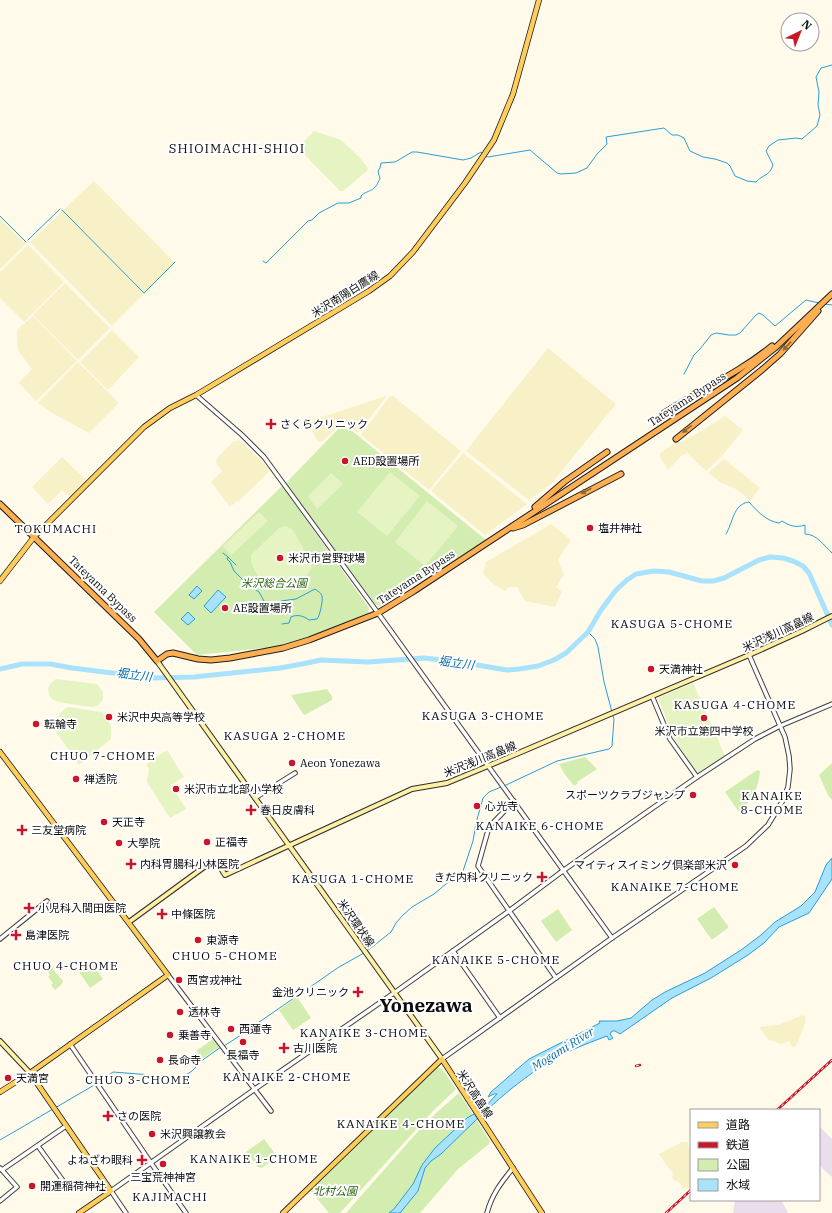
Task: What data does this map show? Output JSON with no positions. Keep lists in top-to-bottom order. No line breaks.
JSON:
{"streets":{"highway":["Tateyama Bypass"],"main road":["米沢南陽白鷹線","米沢浅川高畠線","米沢環状線","米沢高畠線"]},"crossings":[["米沢南陽白鷹線","Tateyama Bypass"],["Tateyama Bypass","米沢環状線"],["米沢浅川高畠線","米沢環状線"],["米沢環状線","米沢高畠線"]],"districts":["SHIOIMACHI-SHIOI","TOKUMACHI","KASUGA 5-CHOME","KASUGA 4-CHOME","KASUGA 3-CHOME","KASUGA 2-CHOME","CHUO 7-CHOME","KANAIKE 8-CHOME","KANAIKE 6-CHOME","KASUGA 1-CHOME","KANAIKE 7-CHOME","CHUO 5-CHOME","KANAIKE 5-CHOME","CHUO 4-CHOME","Yonezawa","KANAIKE 3-CHOME","KANAIKE 2-CHOME","CHUO 3-CHOME","KANAIKE 4-CHOME","KANAIKE 1-CHOME","KAJIMACHI"],"water":["堀立川","Mogami River"],"parks":["米沢総合公園","北村公園"],"places":{"health":["さくらクリニック","春日皮膚科","三友堂病院","内科胃腸科小林医院","きだ内科クリニック","小児科入間田医院","中條医院","島津医院","金池クリニック","古川医院","さの医院","よねざわ眼科"],"other":["AED設置場所","塩井神社","米沢市営野球場","AE設置場所","天満神社","米沢中央高等学校","米沢市立第四中学校","転輪寺","Aeon Yonezawa","禅透院","米沢市立北部小学校","スポーツクラブジャンプ","心光寺","天正寺","正福寺","大學院","マイティスイミング倶楽部米沢","東源寺","西宮戎神社","透林寺","西蓮寺","乗善寺","長福寺","長命寺","天満宮","米沢興譲教会","三宝荒神神宮","開運稲荷神社"]},"legend":["道路","鉄道","公園","水域"],"north":"top right"}
